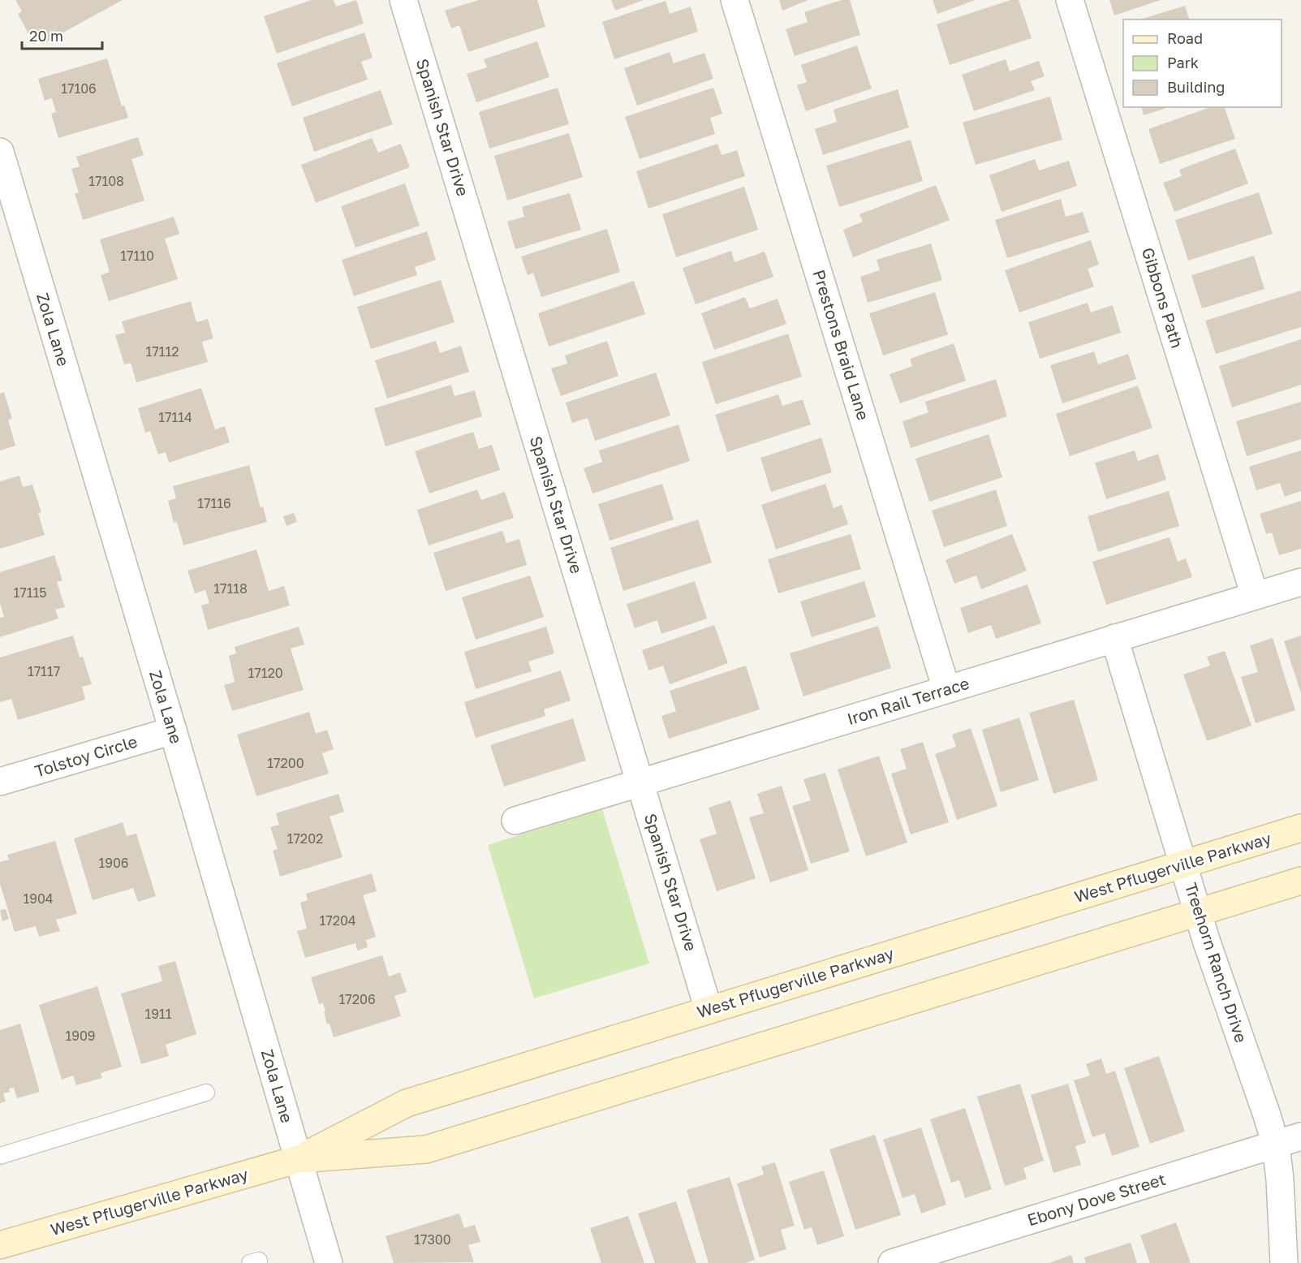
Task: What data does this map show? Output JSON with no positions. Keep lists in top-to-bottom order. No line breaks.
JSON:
{"streets":{"main road":["West Pflugerville Parkway"],"street":["Spanish Star Drive","Gibbons Path","Zola Lane","Prestons Braid Lane","Iron Rail Terrace","Tolstoy Circle","Treehorn Ranch Drive","Ebony Dove Street"]},"crossings":[["Spanish Star Drive","Iron Rail Terrace"],["Spanish Star Drive","West Pflugerville Parkway"],["Gibbons Path","Iron Rail Terrace"],["Zola Lane","Tolstoy Circle"],["Zola Lane","West Pflugerville Parkway"],["Prestons Braid Lane","Iron Rail Terrace"],["Iron Rail Terrace","Treehorn Ranch Drive"],["West Pflugerville Parkway","Treehorn Ranch Drive"],["Treehorn Ranch Drive","Ebony Dove Street"]],"house_numbers":["17106","17108","17110","17112","17114","17116","17118","17115","17117","17120","17200","17202","1906","1904","17204","17206","1911","1909","17300"],"legend":["Road","Park","Building"],"scale_bar":"20 m"}
